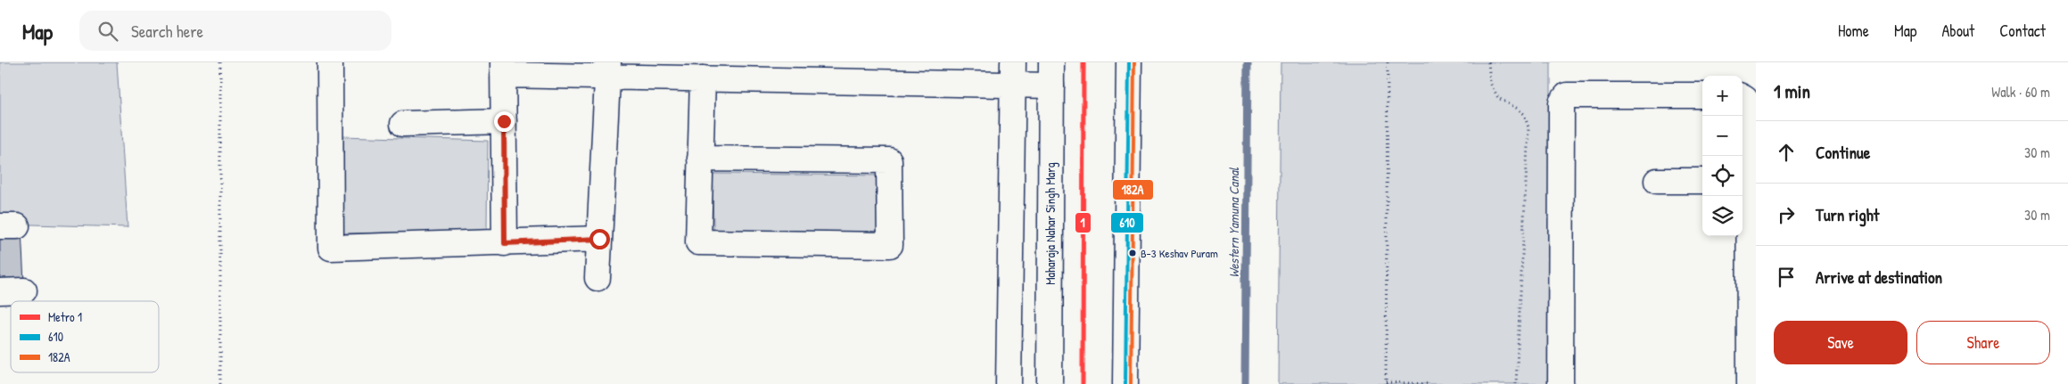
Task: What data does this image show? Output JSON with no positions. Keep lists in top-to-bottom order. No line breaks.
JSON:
{"streets":{"street":["Maharaja Nahar Singh Marg"]},"water":["Western Yamuna Canal"],"places":["B-3 Keshav Puram"],"lines":["metro line 1","transit line 610","transit line 182A"],"legend":["Metro 1","610","182A"],"page":{"header":"Map","search":"Search here","nav":["Home","Map","About","Contact"],"heading":["1 min","Walk · 60 m"],"map_buttons":["+","−"],"list":[["Continue","30 m"],["Turn right","30 m"],"Arrive at destination"],"buttons":["Save","Share"]}}
